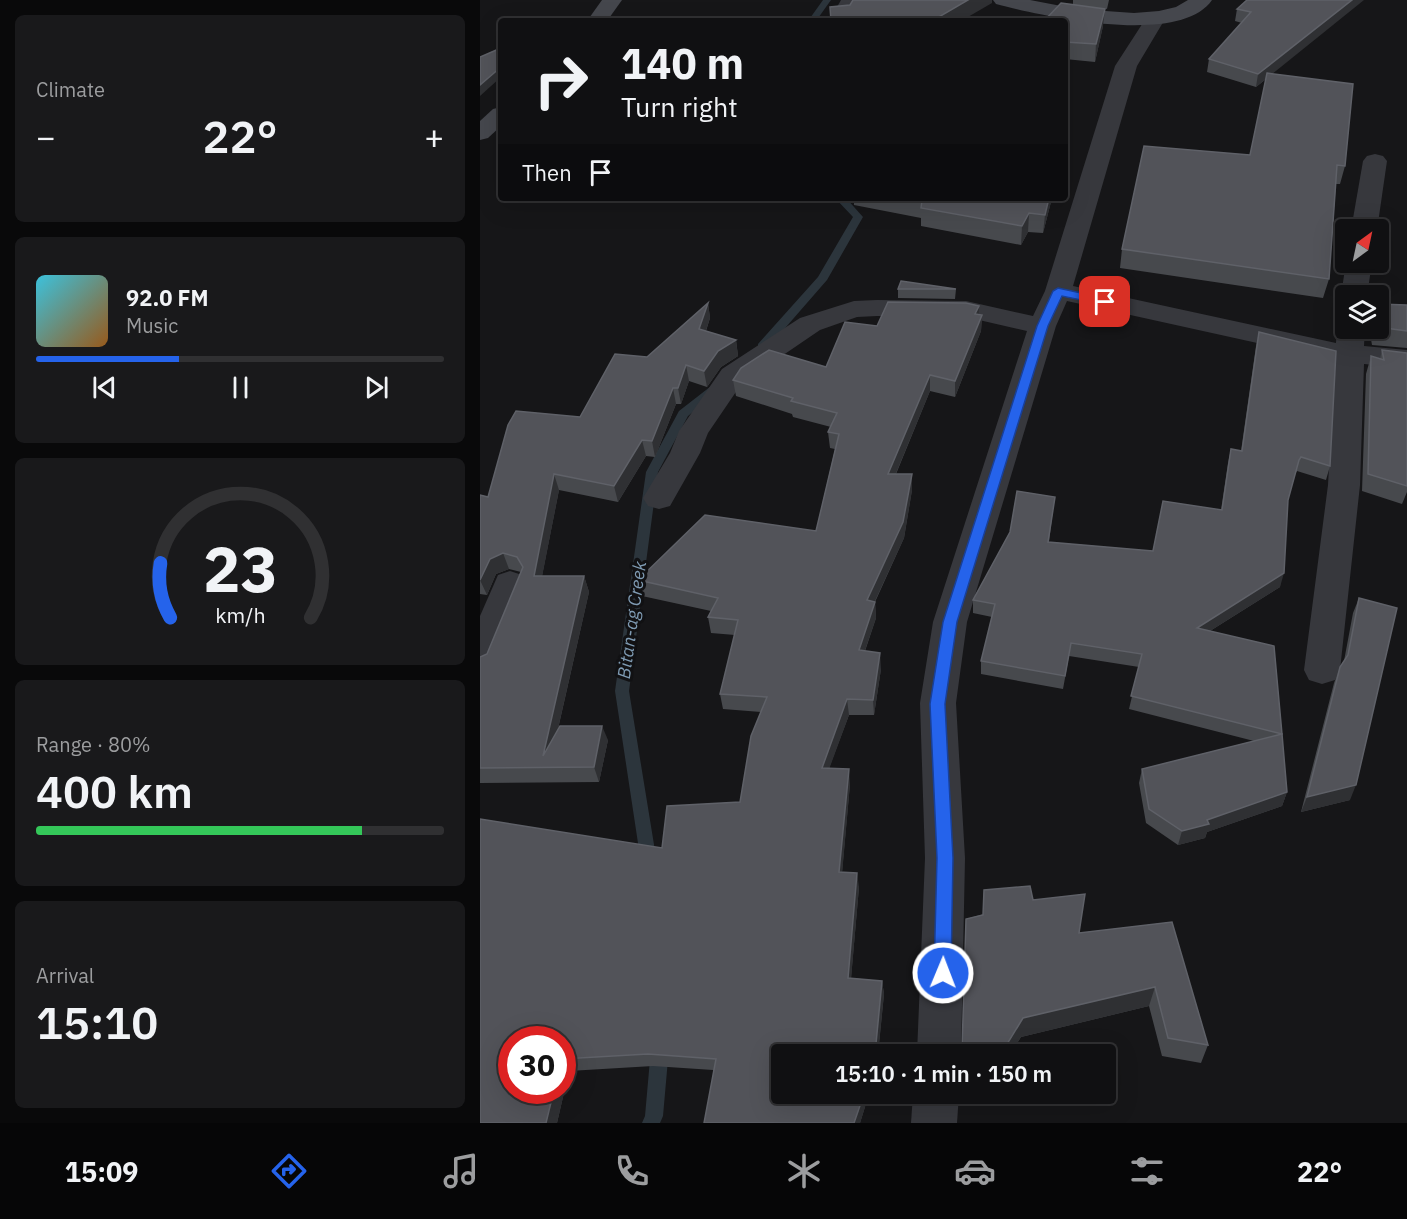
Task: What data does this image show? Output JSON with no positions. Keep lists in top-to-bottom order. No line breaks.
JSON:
{"water":["Bitan-ag Creek"],"north":"top right","page":{"tile":["Climate",["Range · 80%","400 km"],["Arrival","15:10"]],"turn":["140 m","Turn right"],"heat":["−","22°","+"],"then":"Then","song":["92.0 FM","Music"],"limit":"30","trip":"15:10 · 1 min · 150 m","tabs":["15:09","22°"],"gauge":["23","km/h"]}}
